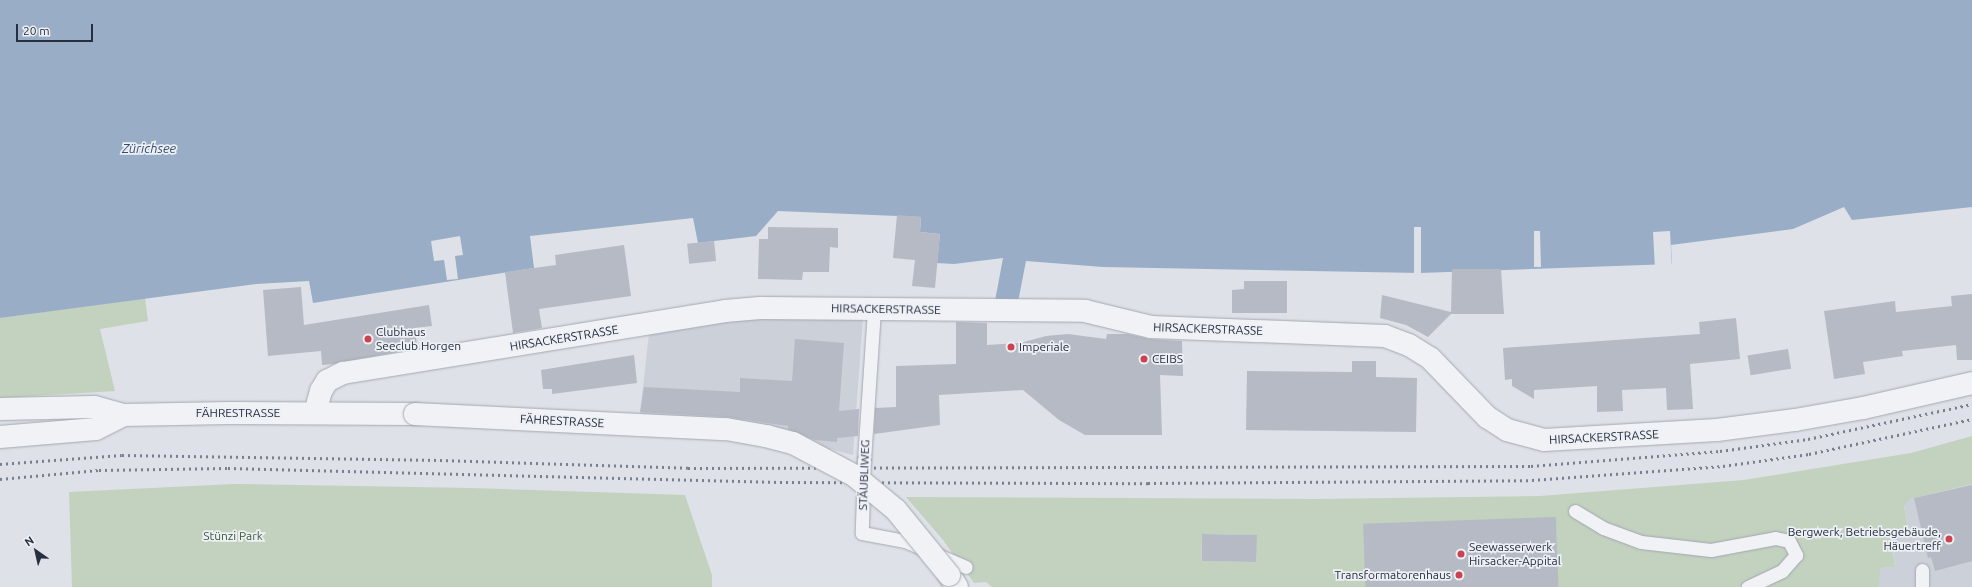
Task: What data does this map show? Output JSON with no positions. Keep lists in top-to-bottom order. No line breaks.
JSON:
{"streets":{"street":["HIRSACKERSTRASSE","FÄHRESTRASSE"],"lane":["STÄUBLIWEG"]},"crossings":[["HIRSACKERSTRASSE","FÄHRESTRASSE"],["HIRSACKERSTRASSE","STÄUBLIWEG"],["FÄHRESTRASSE","STÄUBLIWEG"]],"water":["Zürichsee"],"parks":["Stünzi Park"],"places":["Clubhaus Seeclub Horgen","Imperiale","CEIBS","Bergwerk, Betriebsgebäude, Häuertreff","Seewasserwerk Hirsacker-Appital","Transformatorenhaus"],"scale_bar":"20 m","north":"top left"}
